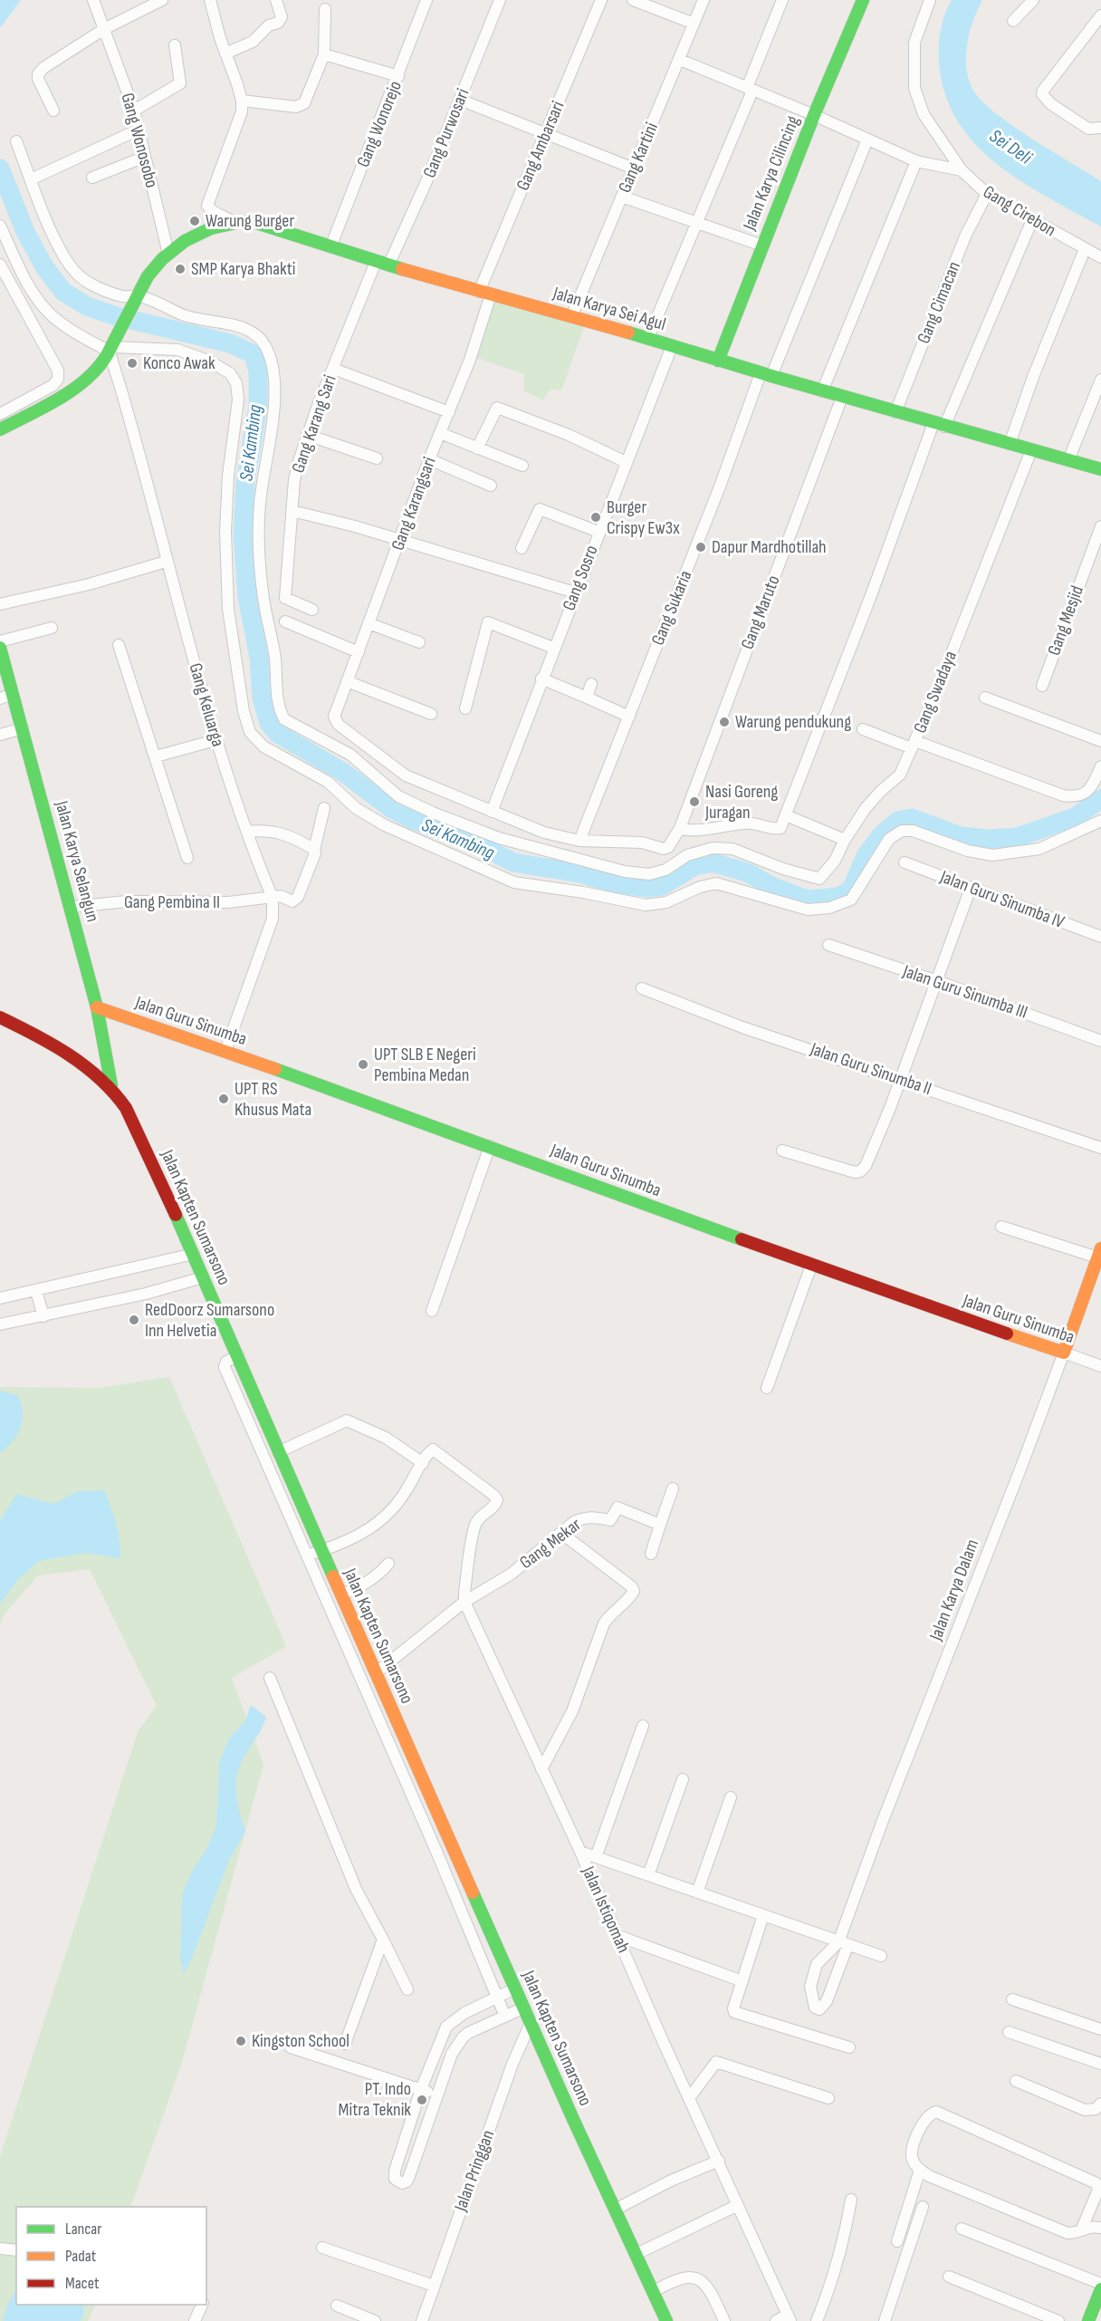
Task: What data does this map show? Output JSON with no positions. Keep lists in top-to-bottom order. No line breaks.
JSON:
{"streets":{"main road":["Jalan Karya Cilincing","Jalan Karya Sei Agul","Jalan Karya Selangun","Jalan Guru Sinumba","Jalan Kapten Sumarsono","Jalan Karya Dalam"],"street":["Gang Wonorejo","Gang Purwosari","Gang Wonosobo","Gang Ambarsari","Gang Kartini","Gang Cirebon","Gang Cimacan","Gang Karang Sari","Gang Karangsari","Gang Sosro","Gang Sukaria","Gang Maruto","Gang Mesjid","Gang Swadaya","Gang Keluarga","Jalan Guru Sinumba IV","Gang Pembina II","Jalan Guru Sinumba III","Jalan Guru Sinumba II","Gang Mekar","Jalan Istiqomah","Jalan Pringgan"]},"crossings":[["Gang Wonorejo","Jalan Karya Sei Agul"],["Gang Purwosari","Jalan Karya Sei Agul"],["Gang Purwosari","Gang Karang Sari"],["Gang Wonosobo","Jalan Karya Sei Agul"],["Gang Ambarsari","Jalan Karya Sei Agul"],["Gang Ambarsari","Gang Karangsari"],["Gang Kartini","Jalan Karya Sei Agul"],["Jalan Karya Cilincing","Jalan Karya Sei Agul"],["Gang Cirebon","Gang Cimacan"],["Gang Cimacan","Jalan Karya Sei Agul"],["Jalan Karya Sei Agul","Gang Karang Sari"],["Jalan Karya Sei Agul","Gang Karangsari"],["Jalan Karya Sei Agul","Gang Sosro"],["Jalan Karya Sei Agul","Gang Sukaria"],["Jalan Karya Sei Agul","Gang Maruto"],["Jalan Karya Sei Agul","Gang Swadaya"],["Gang Karangsari","Gang Sosro"],["Gang Sukaria","Gang Maruto"],["Gang Keluarga","Gang Pembina II"],["Gang Keluarga","Jalan Guru Sinumba"],["Jalan Karya Selangun","Gang Pembina II"],["Jalan Karya Selangun","Jalan Guru Sinumba"],["Jalan Karya Selangun","Jalan Kapten Sumarsono"],["Jalan Guru Sinumba","Jalan Karya Dalam"],["Jalan Kapten Sumarsono","Jalan Pringgan"],["Gang Mekar","Jalan Istiqomah"]],"water":["Sei Deli","Sei Kambing"],"places":["Warung Burger","SMP Karya Bhakti","Konco Awak","Burger Crispy Ew3x","Dapur Mardhotillah","Warung pendukung","Nasi Goreng Juragan","UPT SLB E Negeri Pembina Medan","UPT RS Khusus Mata","RedDoorz Sumarsono Inn Helvetia","Kingston School","PT. Indo Mitra Teknik"],"legend":["Lancar","Padat","Macet"]}
